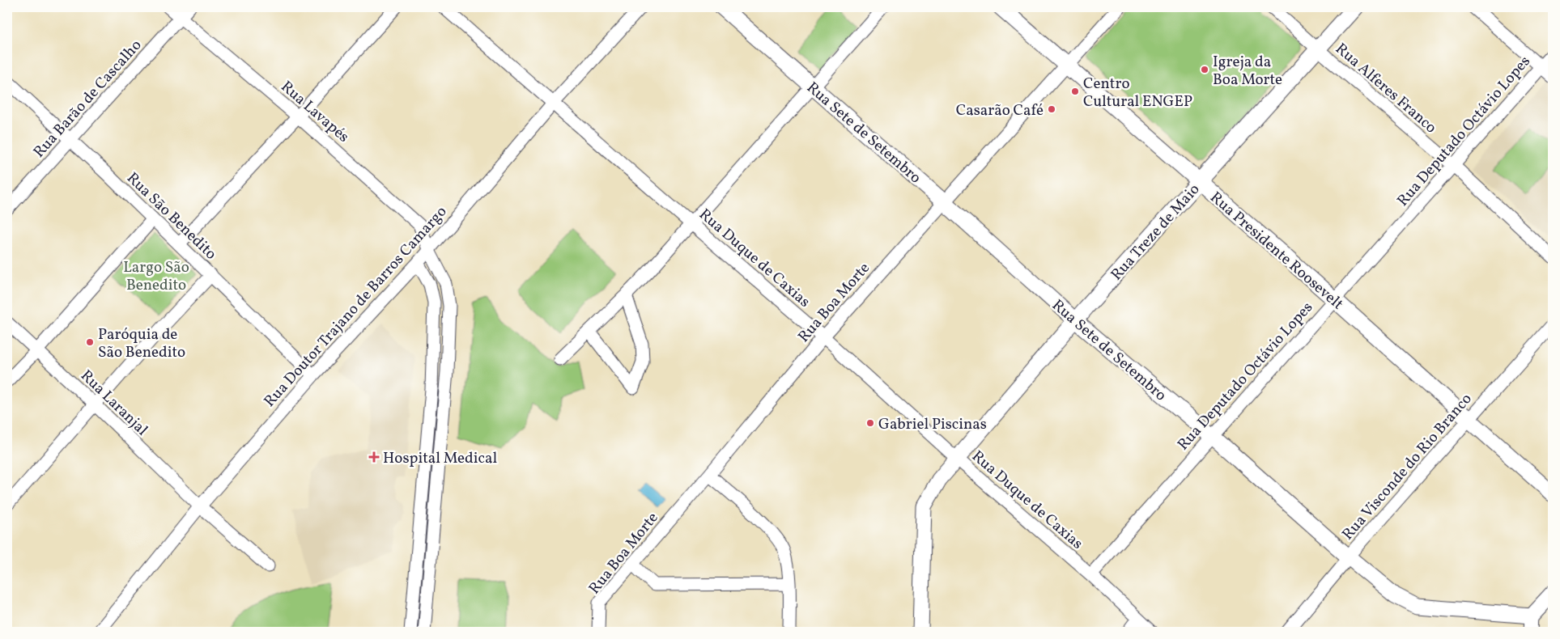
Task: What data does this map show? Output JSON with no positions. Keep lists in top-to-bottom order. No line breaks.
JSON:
{"streets":{"main road":["Rua Sete de Setembro","Rua Treze de Maio","Rua Presidente Roosevelt"],"street":["Rua Alferes Franco","Rua Barão de Cascalho","Rua Lavapés","Rua Deputado Octávio Lopes","Rua São Benedito","Rua Duque de Caxias","Rua Boa Morte","Rua Doutor Trajano de Barros Camargo","Rua Laranjal","Rua Visconde do Rio Branco"]},"crossings":[["Rua Alferes Franco","Rua Deputado Octávio Lopes"],["Rua Alferes Franco","Rua Treze de Maio"],["Rua Barão de Cascalho","Rua Lavapés"],["Rua Barão de Cascalho","Rua São Benedito"],["Rua Lavapés","Rua Doutor Trajano de Barros Camargo"],["Rua Deputado Octávio Lopes","Rua Sete de Setembro"],["Rua Deputado Octávio Lopes","Rua Presidente Roosevelt"],["Rua Deputado Octávio Lopes","Rua Duque de Caxias"],["Rua Sete de Setembro","Rua Treze de Maio"],["Rua Sete de Setembro","Rua Boa Morte"],["Rua Sete de Setembro","Rua Visconde do Rio Branco"],["Rua São Benedito","Rua Doutor Trajano de Barros Camargo"],["Rua Treze de Maio","Rua Presidente Roosevelt"],["Rua Treze de Maio","Rua Duque de Caxias"],["Rua Presidente Roosevelt","Rua Boa Morte"],["Rua Presidente Roosevelt","Rua Visconde do Rio Branco"],["Rua Duque de Caxias","Rua Boa Morte"],["Rua Duque de Caxias","Rua Doutor Trajano de Barros Camargo"],["Rua Doutor Trajano de Barros Camargo","Rua Laranjal"]],"parks":["Largo São Benedito"],"places":{"other":["Igreja da Boa Morte","Centro Cultural ENGEP","Casarão Café","Paróquia de São Benedito","Gabriel Piscinas"],"health":["Hospital Medical"]}}
